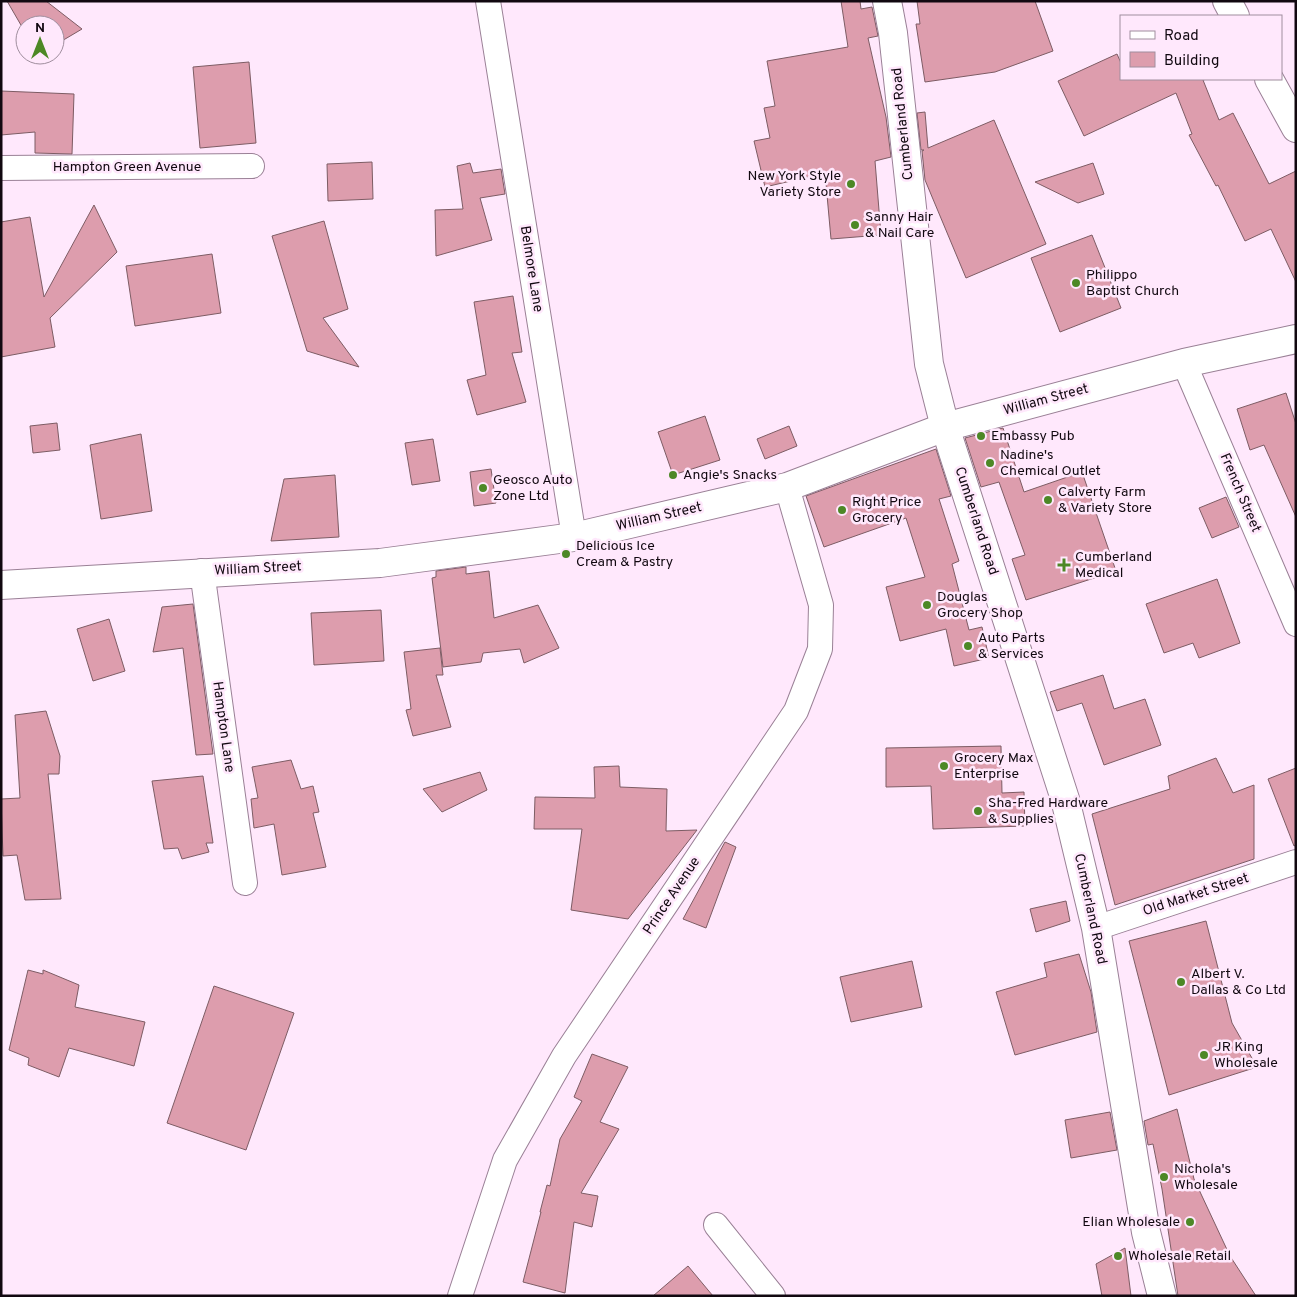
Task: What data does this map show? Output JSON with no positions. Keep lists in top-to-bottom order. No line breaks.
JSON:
{"streets":{"street":["Cumberland Road","Hampton Green Avenue","Belmore Lane","William Street","French Street","Hampton Lane","Old Market Street","Prince Avenue"]},"crossings":[["Cumberland Road","William Street"],["Cumberland Road","Old Market Street"],["Belmore Lane","William Street"],["William Street","French Street"],["William Street","Hampton Lane"],["William Street","Prince Avenue"]],"places":{"other":["New York Style Variety Store","Sanny Hair & Nail Care","Philippo Baptist Church","Embassy Pub","Nadine's Chemical Outlet","Angie's Snacks","Geosco Auto Zone Ltd","Calverty Farm & Variety Store","Right Price Grocery","Delicious Ice Cream & Pastry","Douglas Grocery Shop","Auto Parts & Services","Grocery Max Enterprise","Sha-Fred Hardware & Supplies","Albert V. Dallas & Co Ltd","JR King Wholesale","Nichola's Wholesale","Elian Wholesale","Wholesale Retail"],"health":["Cumberland Medical"]},"legend":["Road","Building"],"north":"top"}
